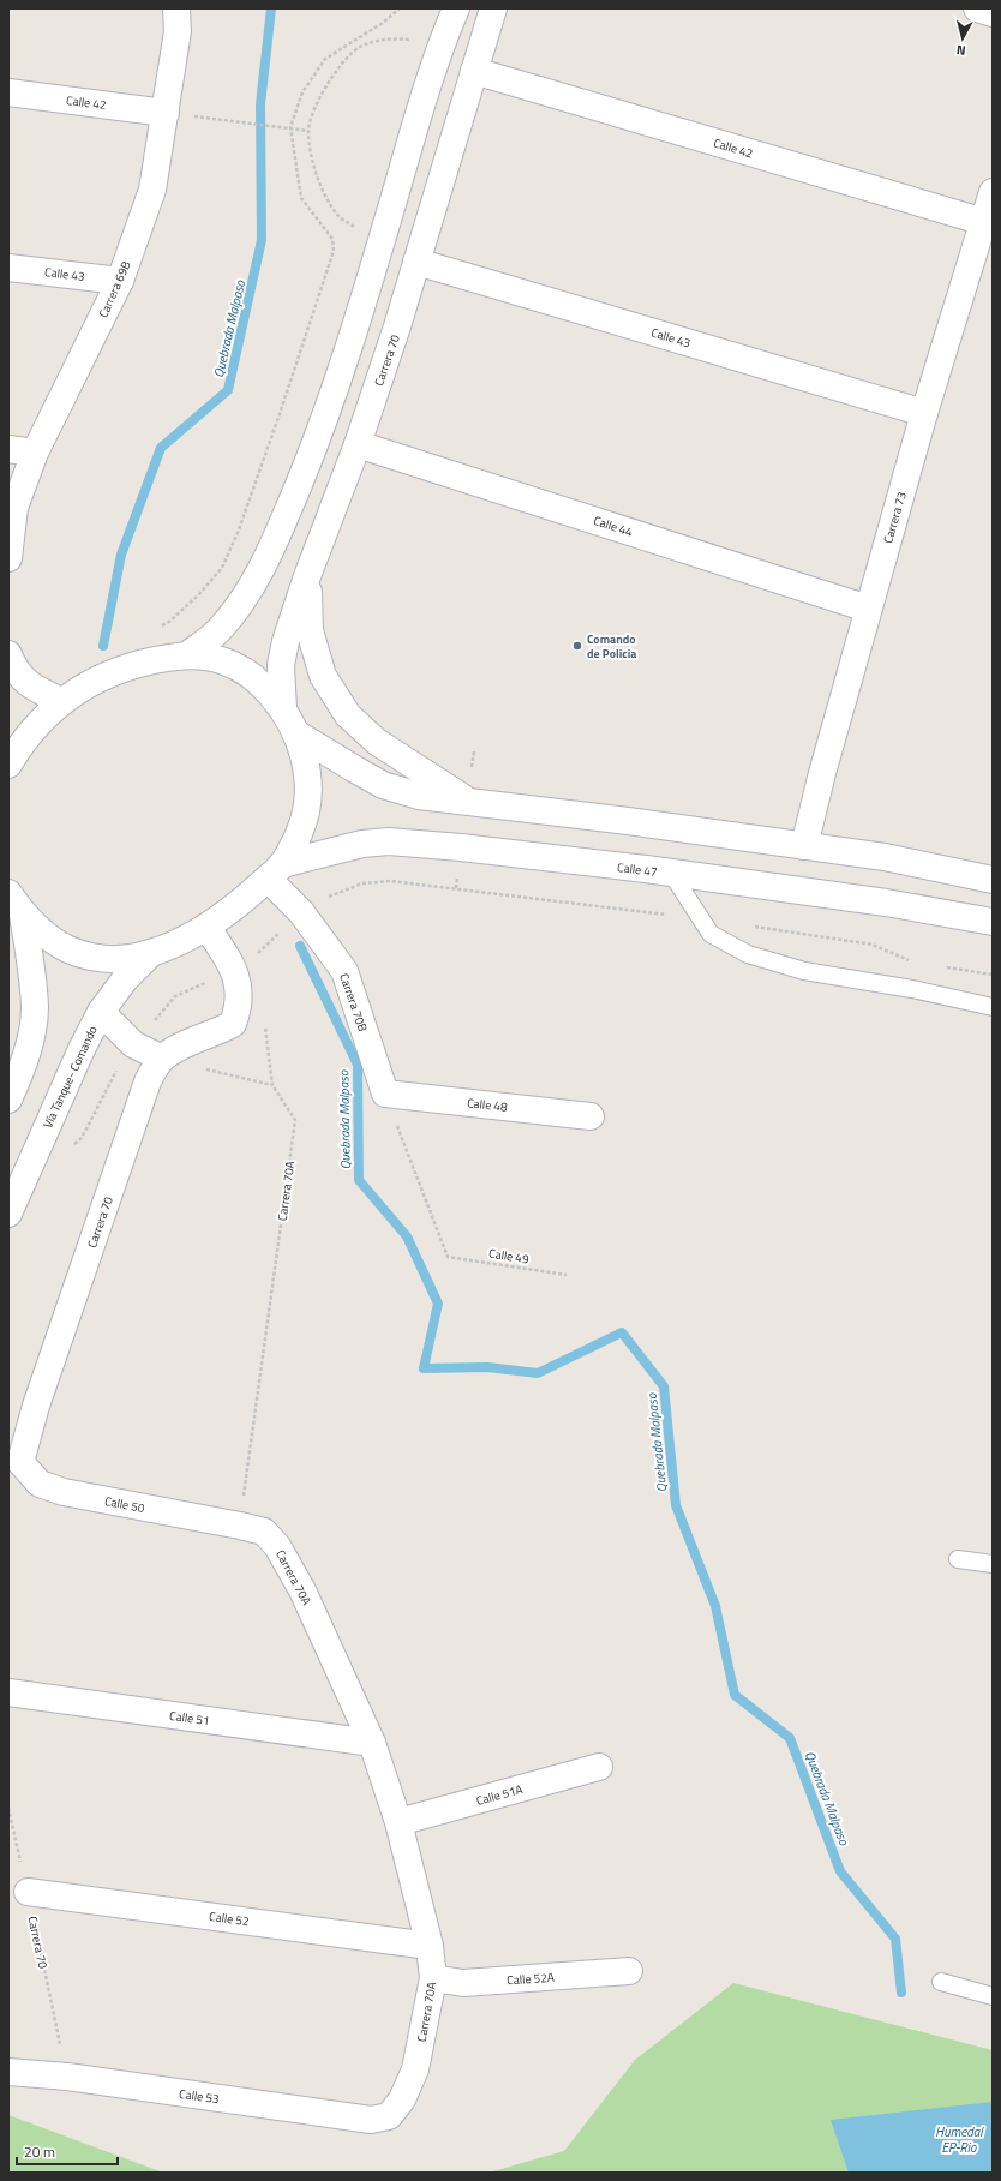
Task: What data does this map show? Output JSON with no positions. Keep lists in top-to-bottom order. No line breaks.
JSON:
{"streets":{"street":["Calle 42","Calle 43","Carrera 69B","Carrera 70","Carrera 73","Calle 44","Calle 47","Carrera 70B","Vía Tanque- Comando","Calle 48","Carrera 70A","Calle 50","Calle 51","Calle 51A","Calle 52","Calle 52A","Calle 53"],"path":["Calle 49"]},"crossings":[["Calle 42","Carrera 69B"],["Calle 42","Carrera 70"],["Calle 42","Carrera 73"],["Calle 43","Carrera 69B"],["Calle 43","Carrera 70"],["Calle 43","Carrera 73"],["Carrera 70","Calle 44"],["Carrera 70","Calle 50"],["Carrera 70","Calle 52"],["Carrera 70","Calle 53"],["Carrera 73","Calle 44"],["Calle 47","Carrera 70B"],["Carrera 70B","Calle 48"],["Carrera 70B","Calle 49"],["Calle 48","Calle 49"],["Carrera 70A","Calle 50"],["Carrera 70A","Calle 51"],["Carrera 70A","Calle 51A"],["Carrera 70A","Calle 52"],["Carrera 70A","Calle 52A"],["Carrera 70A","Calle 53"]],"water":["Quebrada Malpaso","Humedal EP-Rio"],"places":["Comando de Policia"],"scale_bar":"20 m","north":"bottom"}
